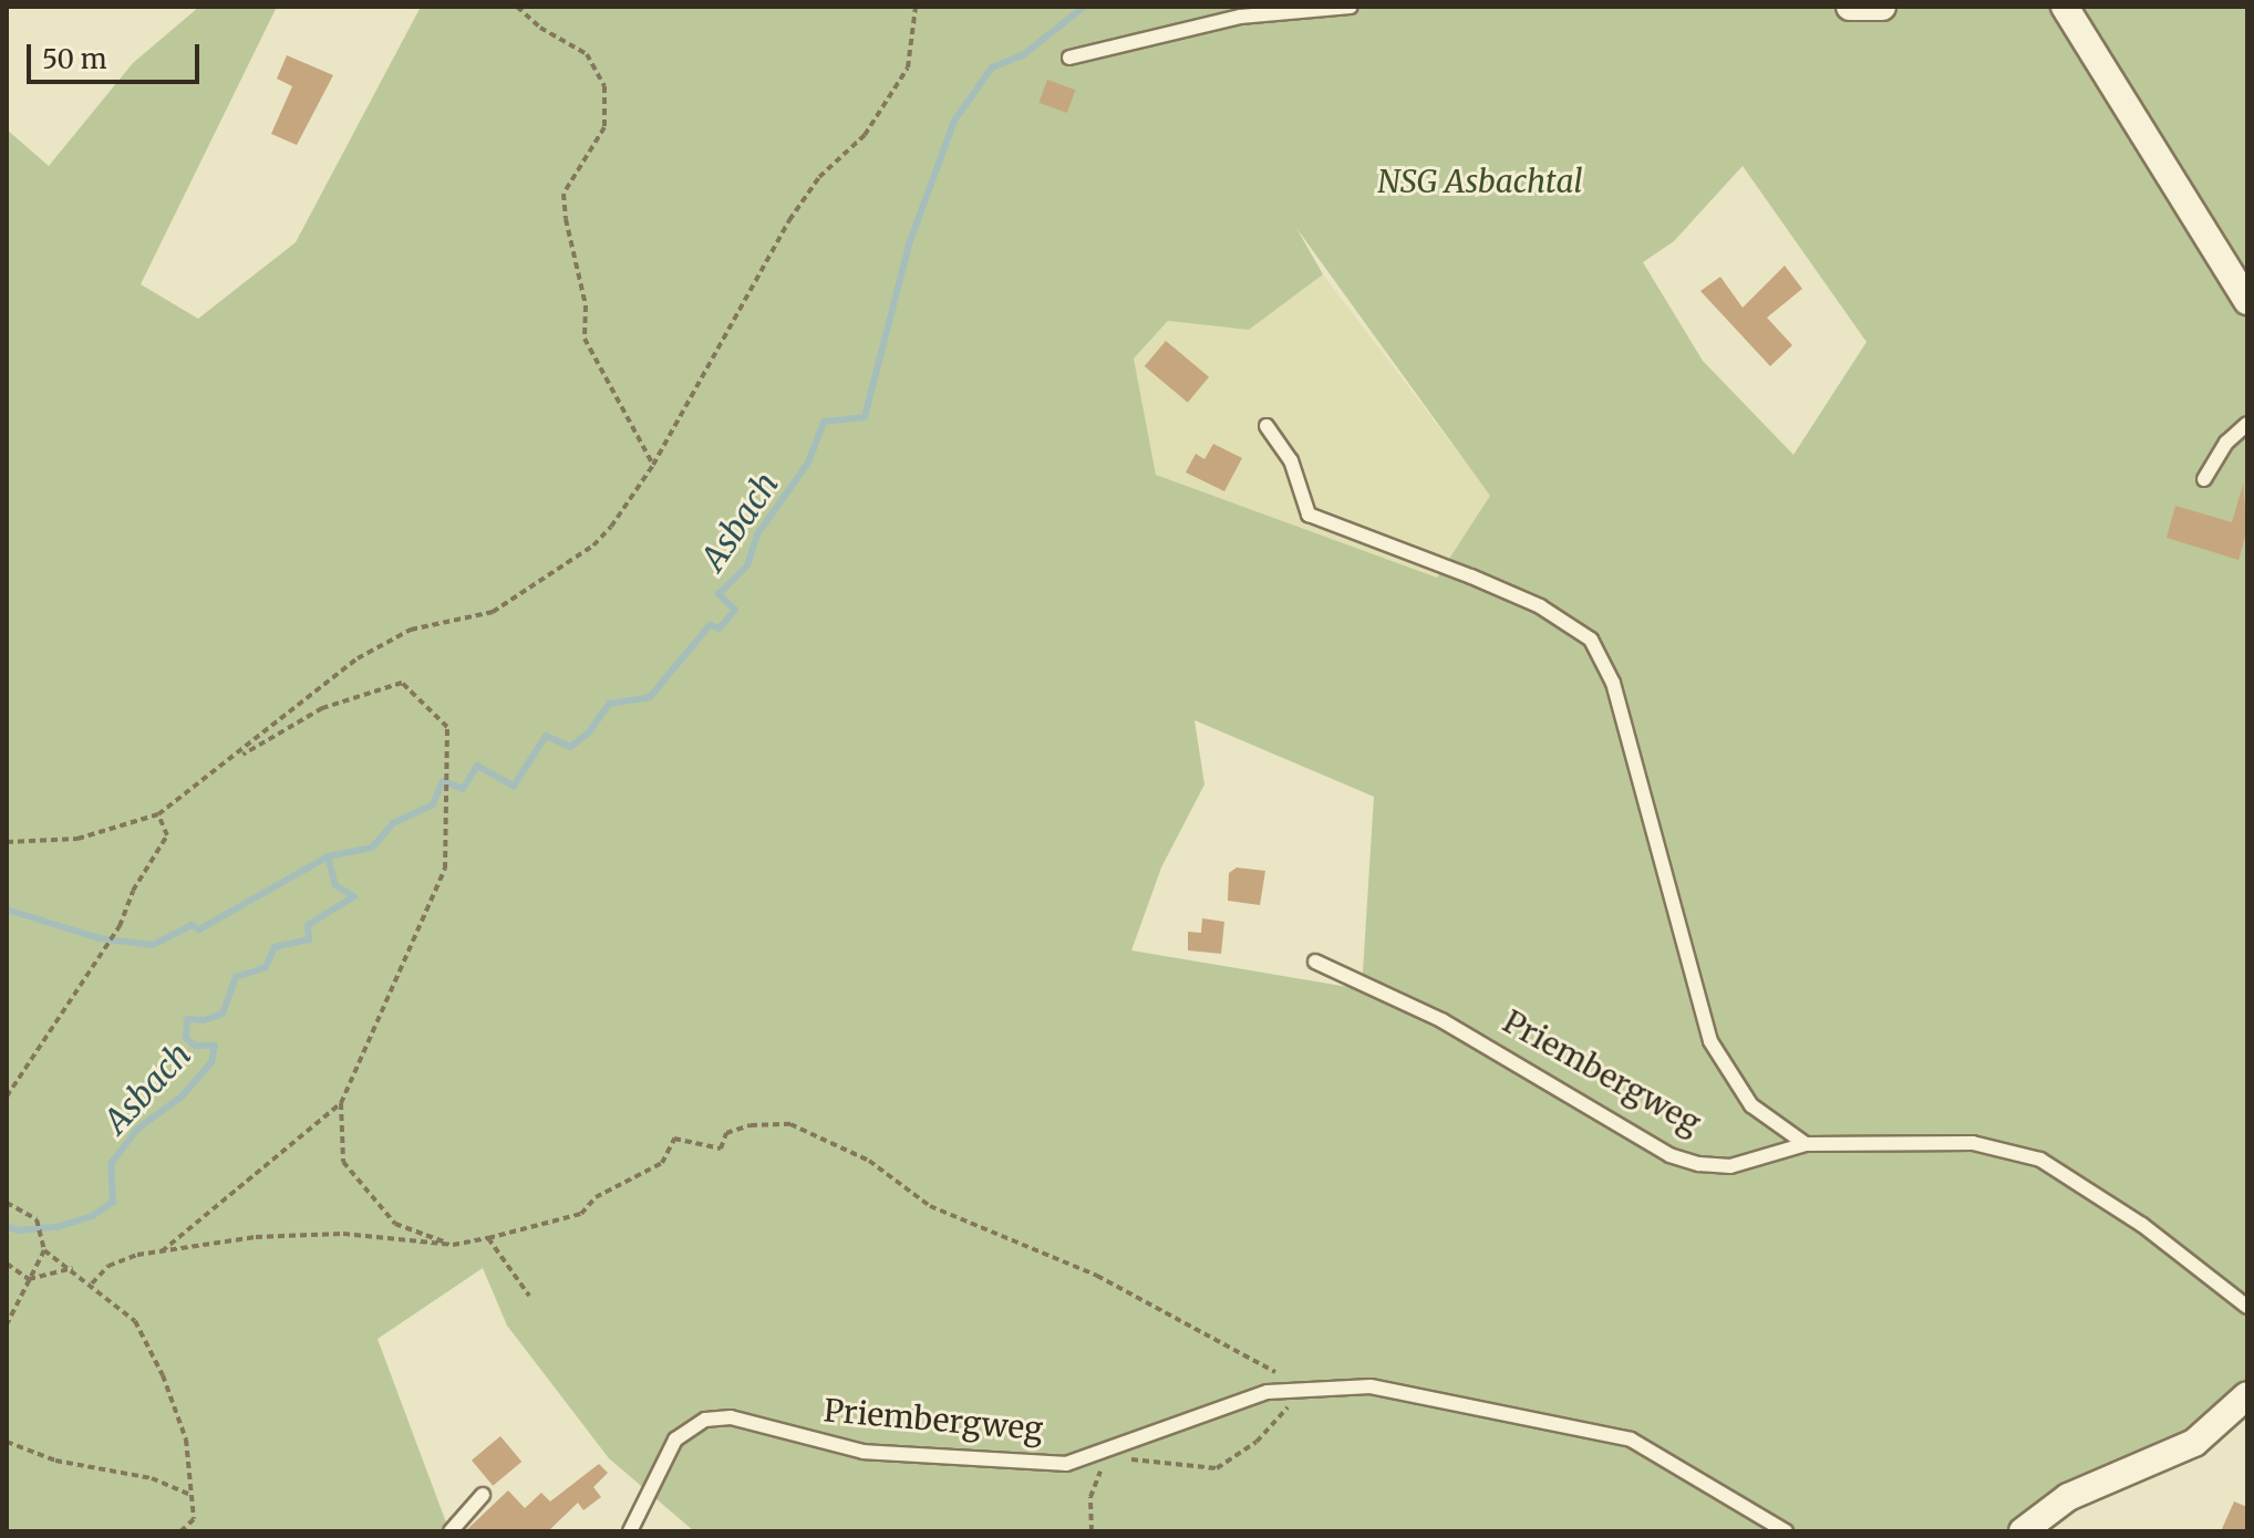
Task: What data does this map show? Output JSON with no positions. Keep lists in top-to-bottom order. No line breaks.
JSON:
{"streets":{"lane":["Priembergweg"]},"water":["Asbach"],"parks":["NSG Asbachtal"],"scale_bar":"50 m"}
